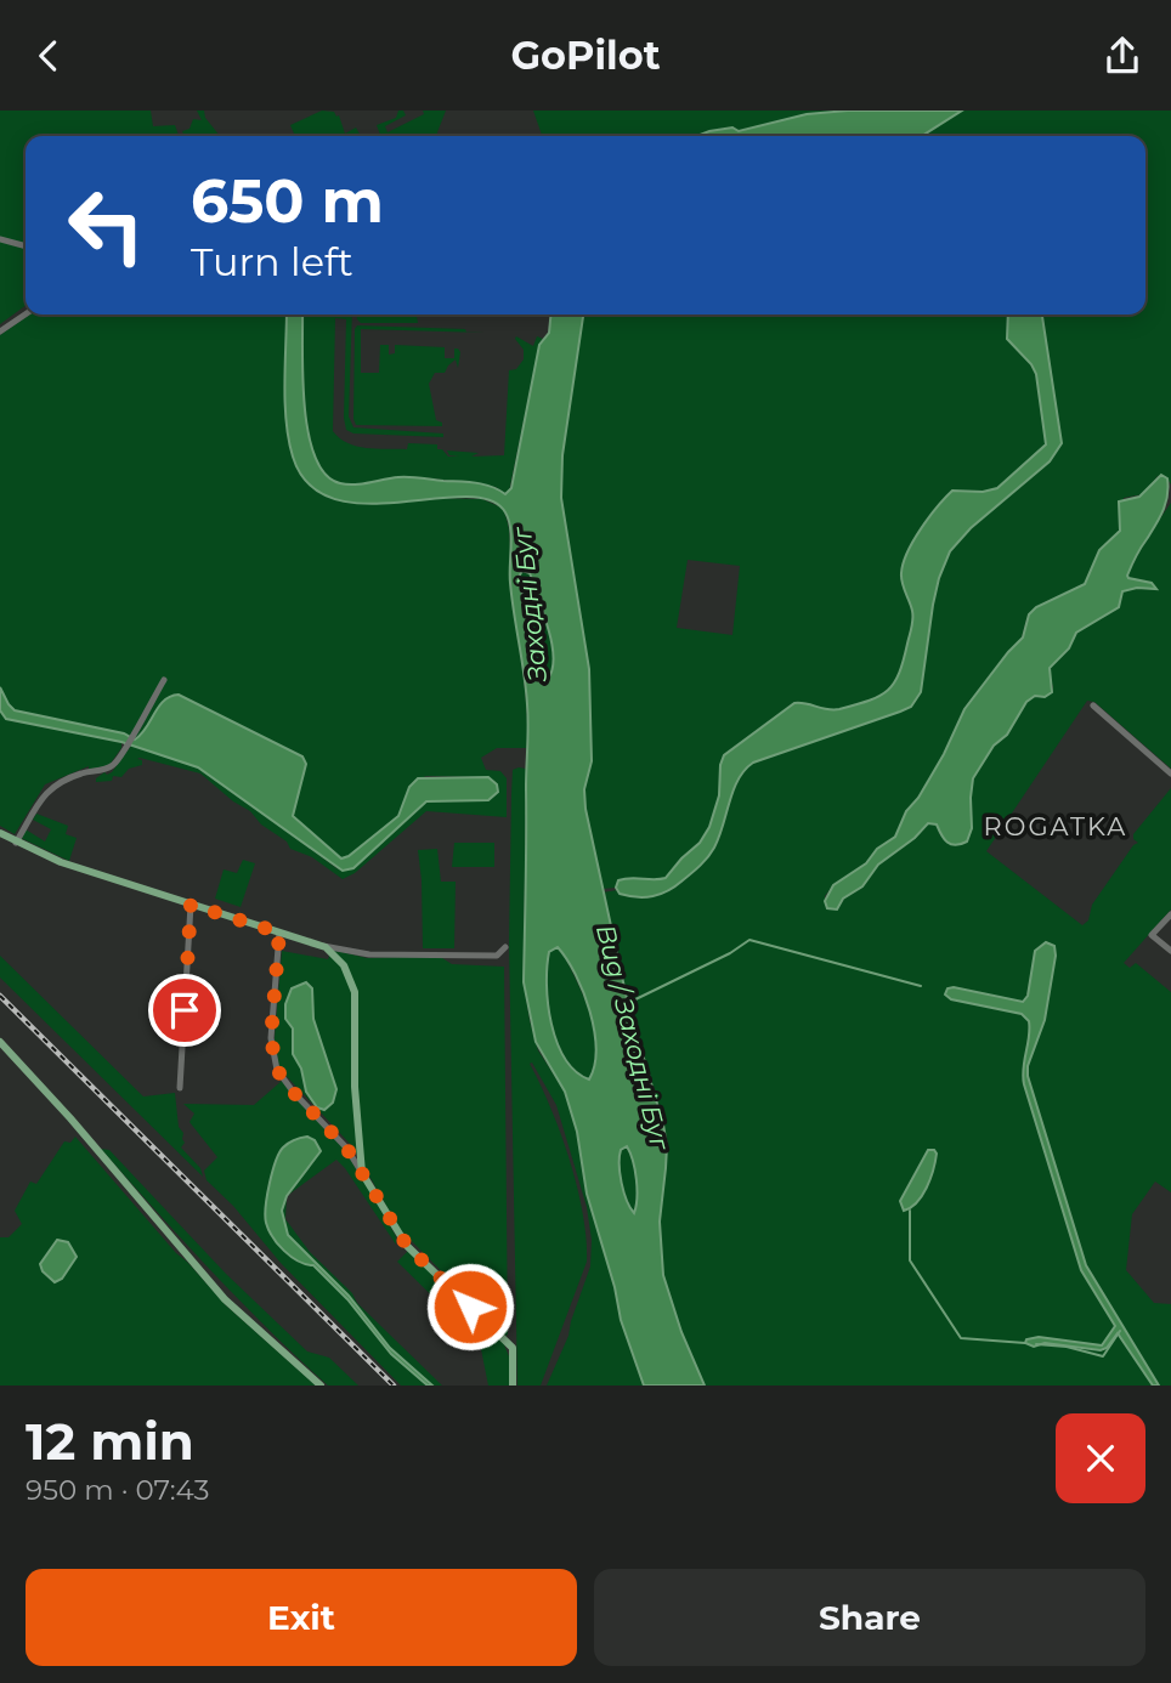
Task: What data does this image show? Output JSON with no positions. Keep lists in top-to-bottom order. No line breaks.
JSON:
{"districts":["ROGATKA"],"water":["Заходні Буг","Bug / Заходні Буг"],"page":{"header":"GoPilot","turn":["650 m","Turn left"],"heading":["12 min","950 m · 07:43"],"buttons":["Exit","Share"]}}
